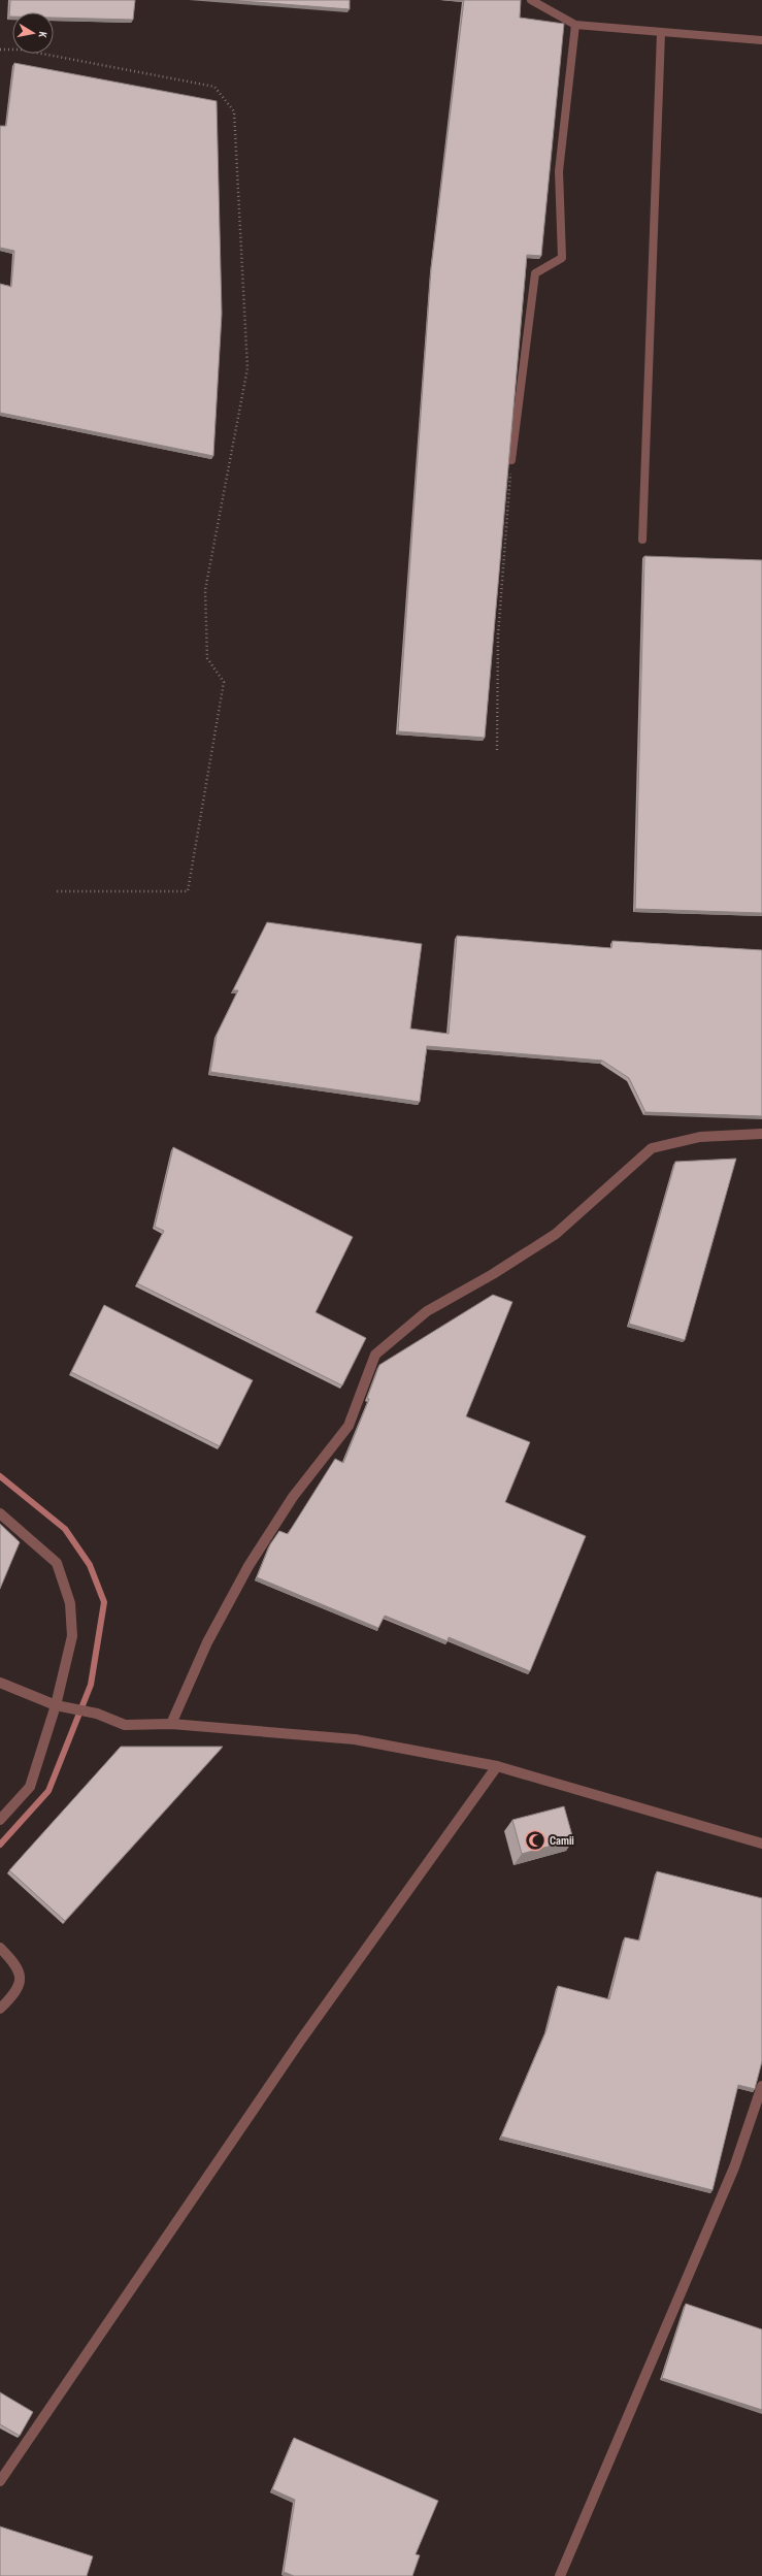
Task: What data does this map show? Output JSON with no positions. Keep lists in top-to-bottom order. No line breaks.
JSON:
{"places":{"mosque":["Camii"]},"north":"right"}
